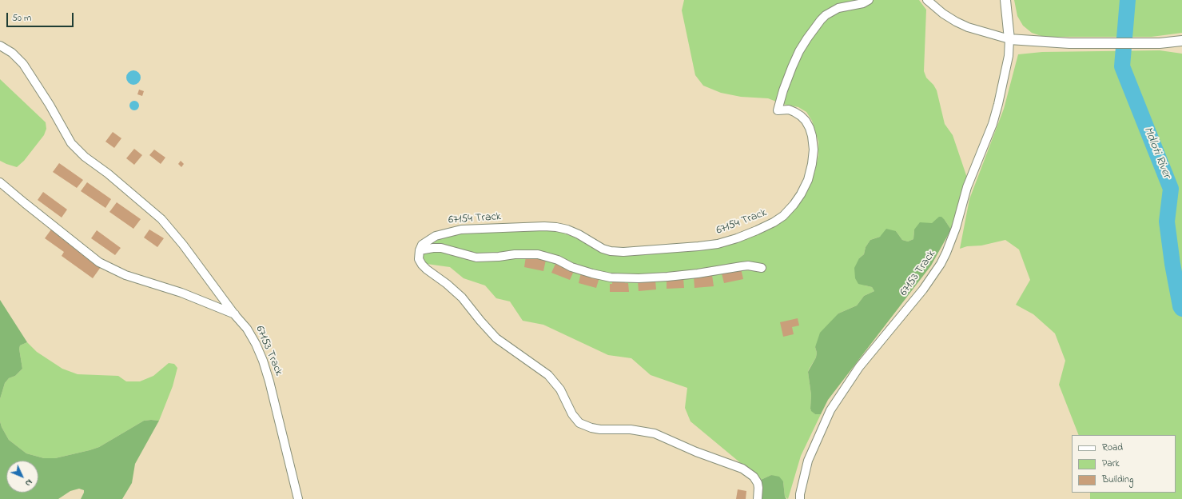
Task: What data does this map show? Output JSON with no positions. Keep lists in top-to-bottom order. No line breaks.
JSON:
{"streets":{"street":["67154 Track","67153 Track"]},"water":["Mdloti River"],"legend":["Road","Park","Building"],"scale_bar":"50 m","north":"bottom right"}
